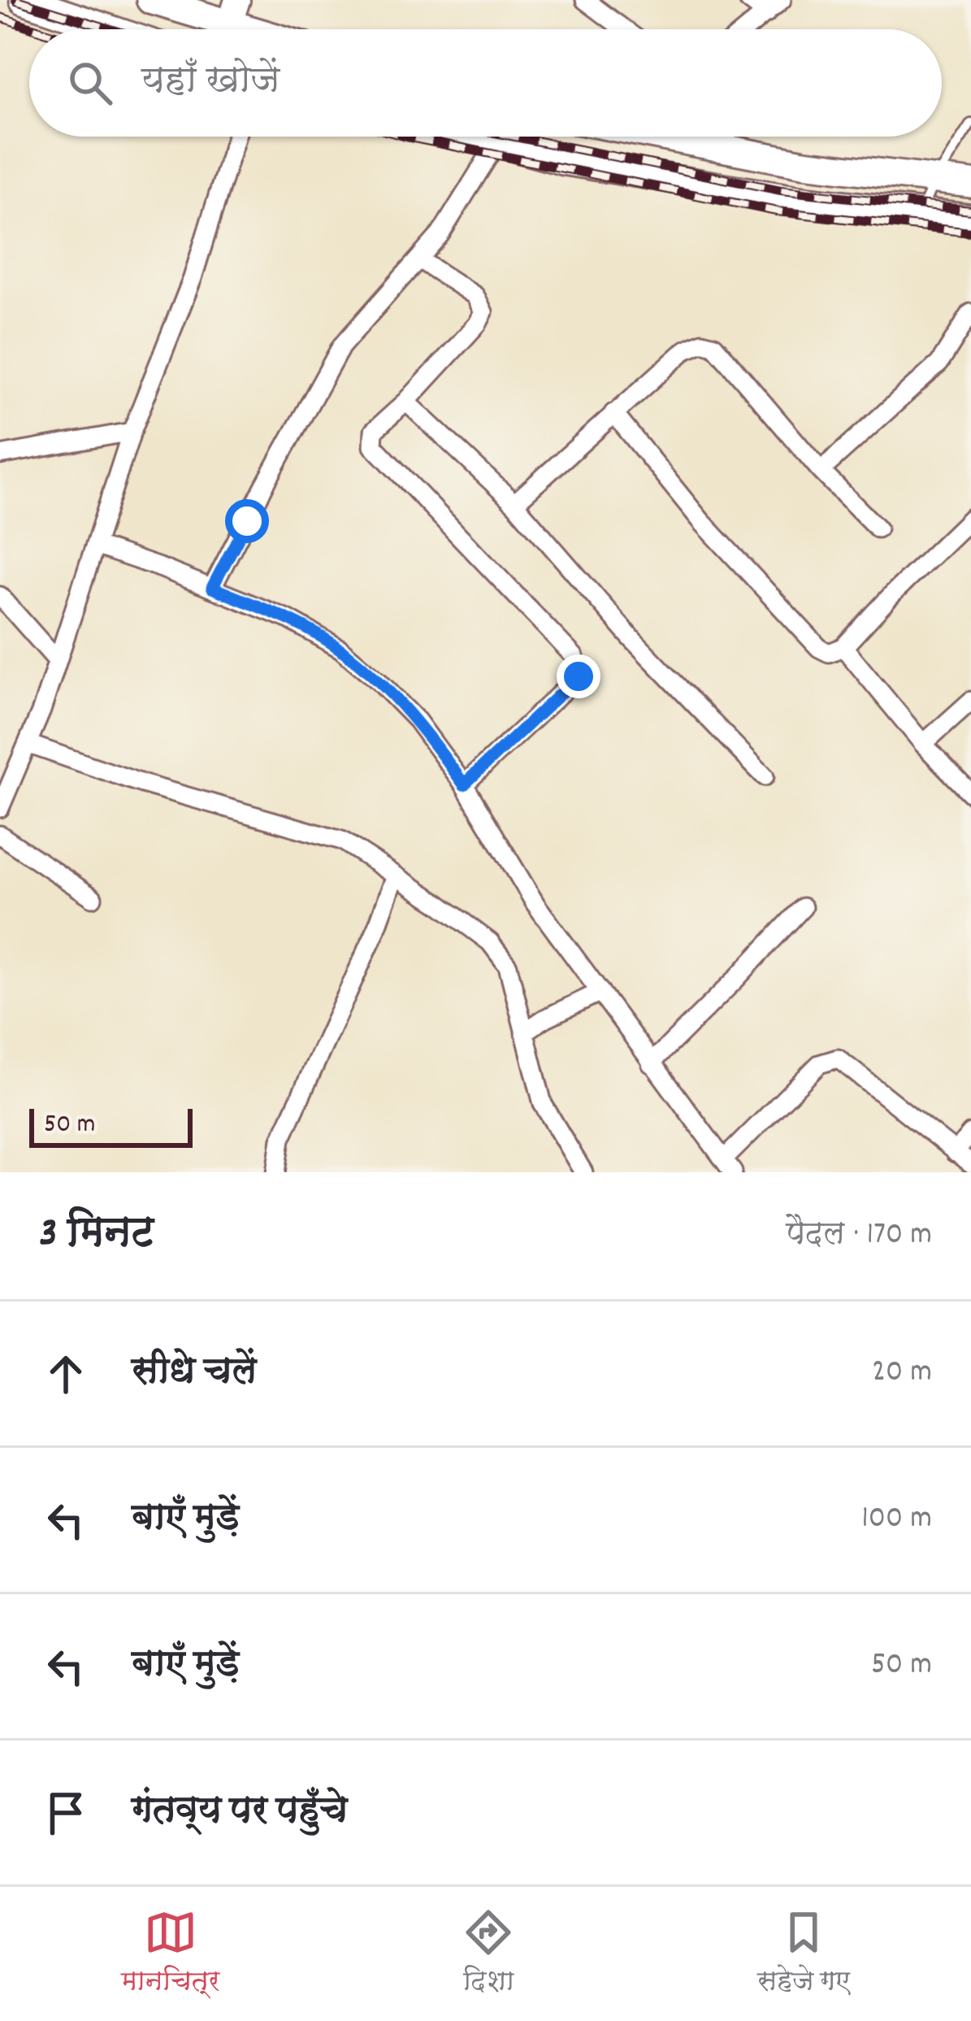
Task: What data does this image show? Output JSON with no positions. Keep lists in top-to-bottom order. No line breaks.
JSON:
{"scale_bar":"50 m","page":{"search":"यहाँ खोजें","scale":"50 m","heading":["3 मिनट","पैदल · 170 m"],"list":[["सीधे चलें","20 m"],["बाएँ मुड़ें","100 m"],["बाएँ मुड़ें","50 m"],"गंतव्य पर पहुँचे"],"nav":["मानचित्र","दिशा","सहेजे गए"]}}
